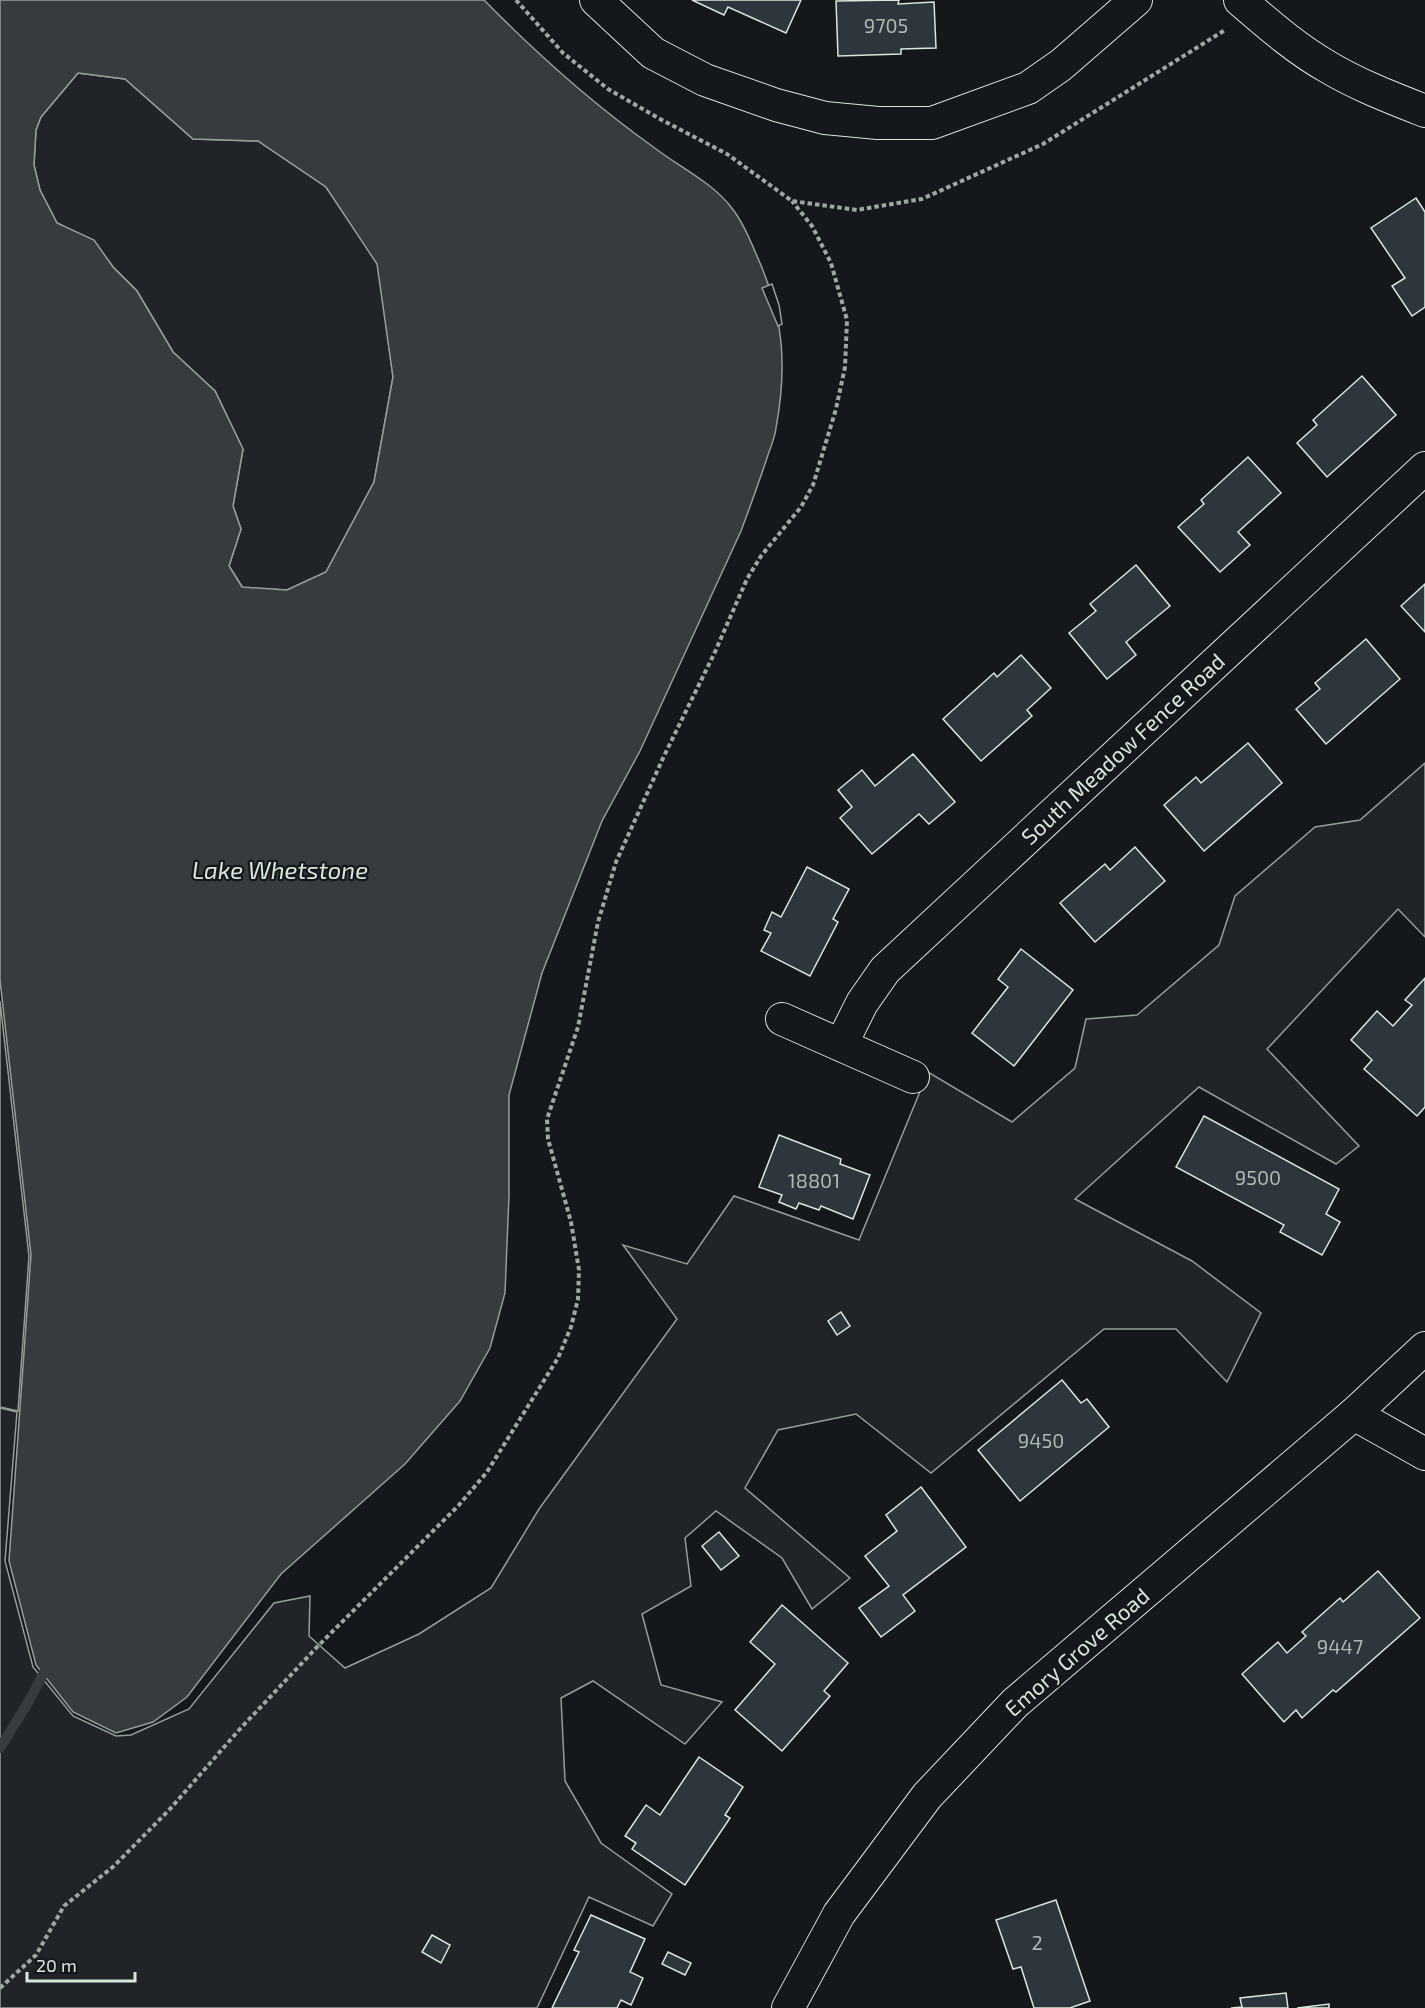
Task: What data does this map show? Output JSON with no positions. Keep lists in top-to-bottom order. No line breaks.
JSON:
{"streets":{"street":["South Meadow Fence Road","Emory Grove Road"]},"water":["Lake Whetstone"],"house_numbers":["9705","9500","18801","9450","9447","2"],"scale_bar":"20 m"}
